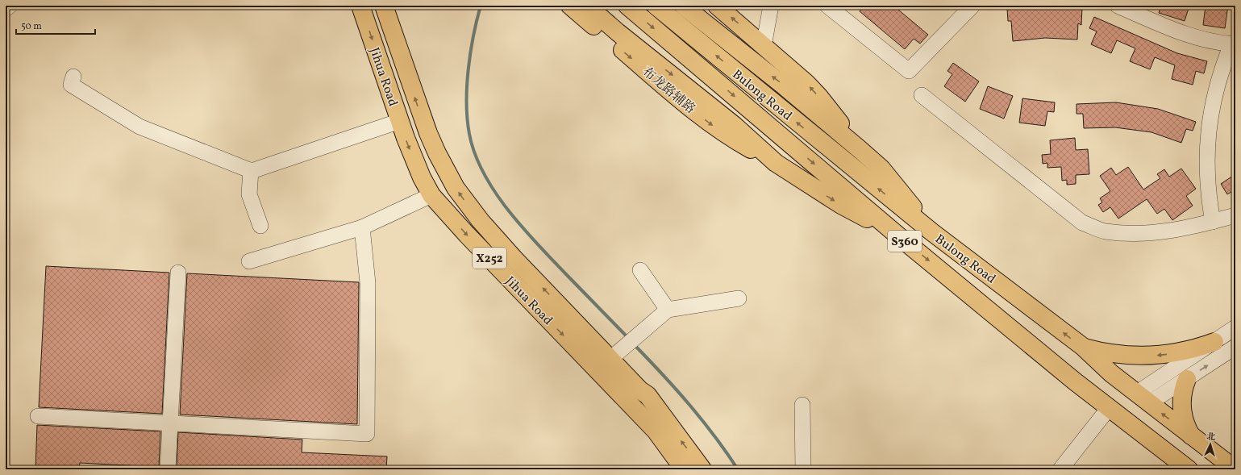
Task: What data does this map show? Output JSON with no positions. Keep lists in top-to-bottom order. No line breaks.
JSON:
{"streets":{"main road":["Jihua Road","布龙路辅路","Bulong Road","S360","X252"]},"scale_bar":"50 m","north":"top"}
